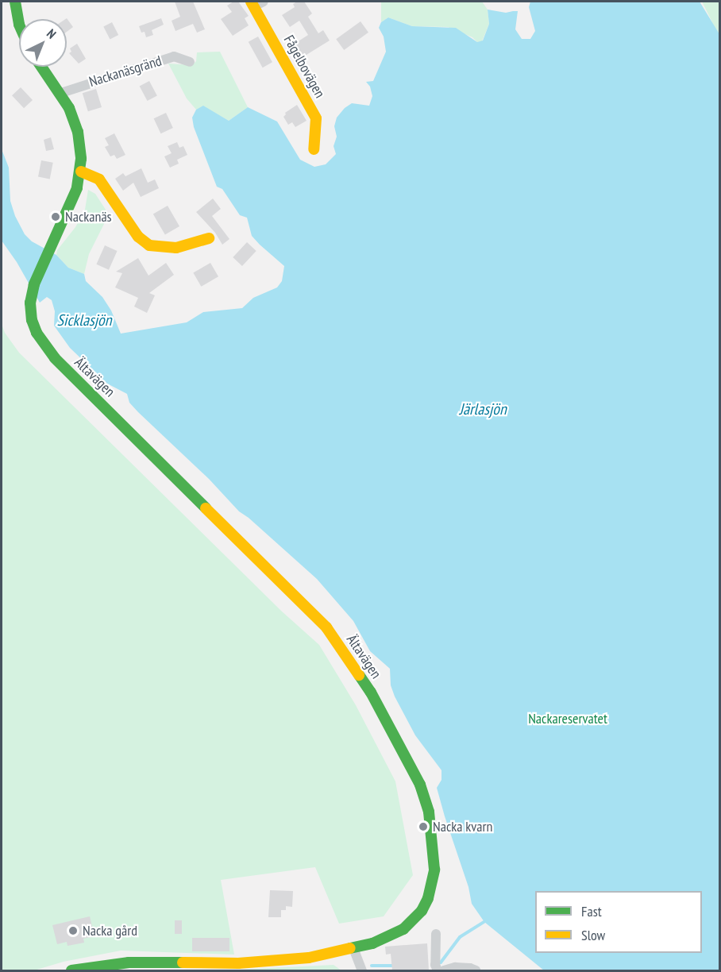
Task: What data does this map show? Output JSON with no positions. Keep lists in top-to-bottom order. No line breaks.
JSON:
{"streets":{"main road":["Fågelbovägen","Ältavägen"],"street":["Nackanäsgränd"]},"crossings":[["Nackanäsgränd","Ältavägen"]],"water":["Sicklasjön","Järlasjön"],"parks":["Nackareservatet"],"places":["Nackanäs","Nacka kvarn","Nacka gård"],"legend":["Fast","Slow"],"north":"top right"}
